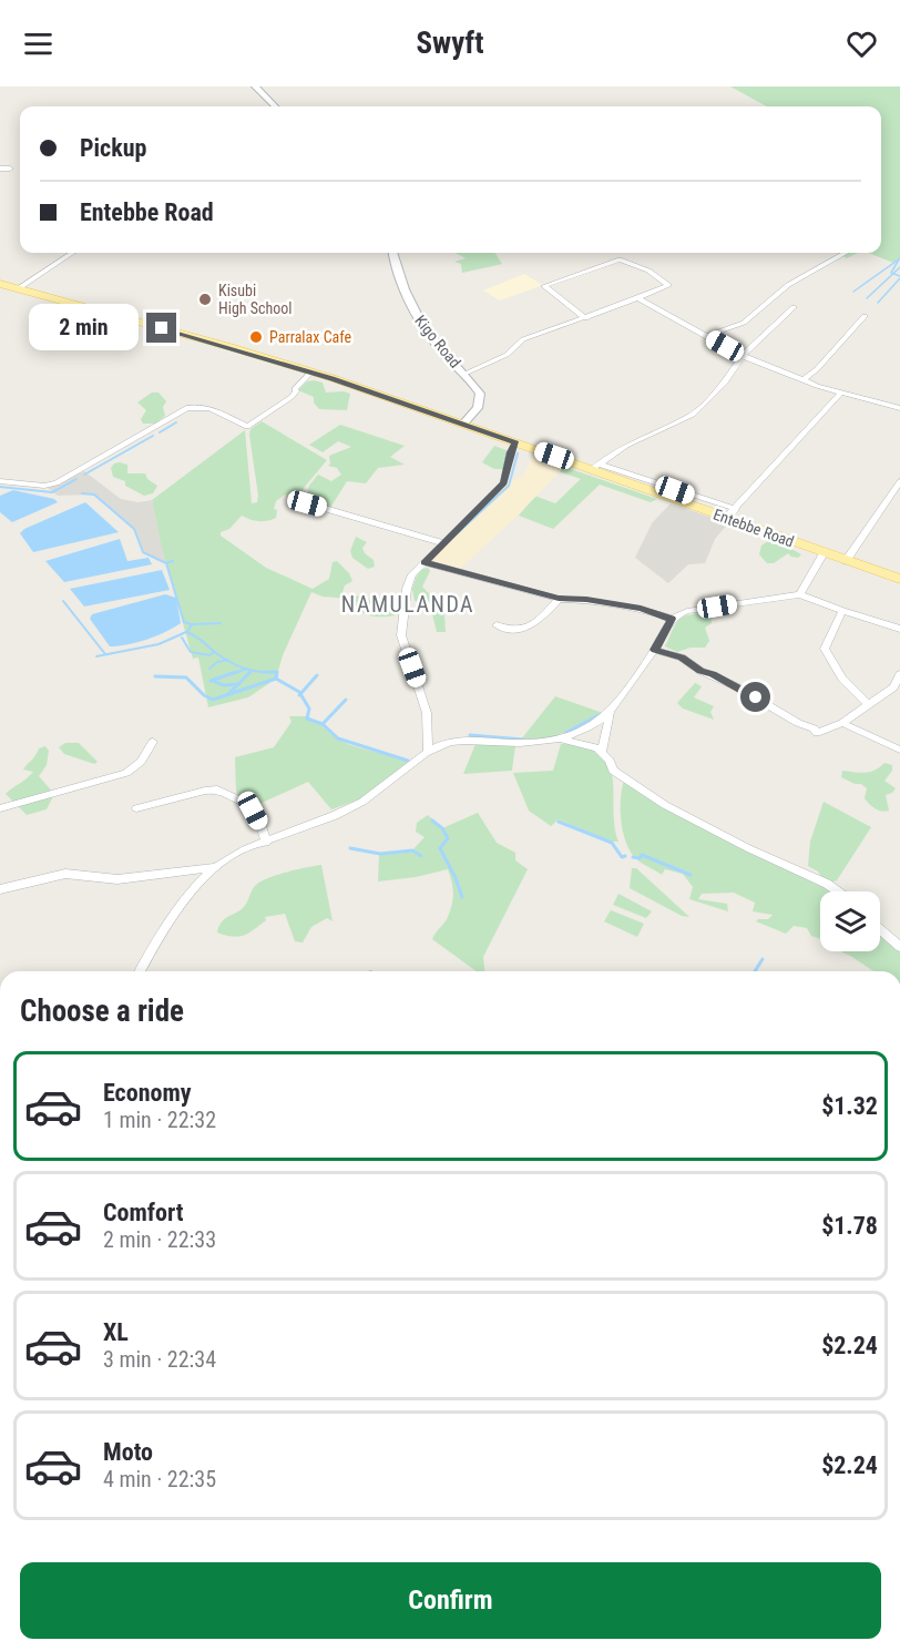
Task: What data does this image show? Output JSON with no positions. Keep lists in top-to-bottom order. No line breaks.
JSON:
{"streets":{"main road":["Entebbe Road"],"street":["Kigo Road"]},"crossings":[["Kigo Road","Entebbe Road"]],"districts":["NAMULANDA"],"places":["Kisubi High School","Parralax Cafe"],"page":{"header":"Swyft","banner":["Pickup","Entebbe Road"],"bubble":"2 min","heading":"Choose a ride","list":[{"name":"Economy","note":"1 min · 22:32","value":"$1.32"},{"name":"Comfort","note":"2 min · 22:33","value":"$1.78"},{"name":"XL","note":"3 min · 22:34","value":"$2.24"},{"name":"Moto","note":"4 min · 22:35","value":"$2.24"}],"buttons":"Confirm"}}
